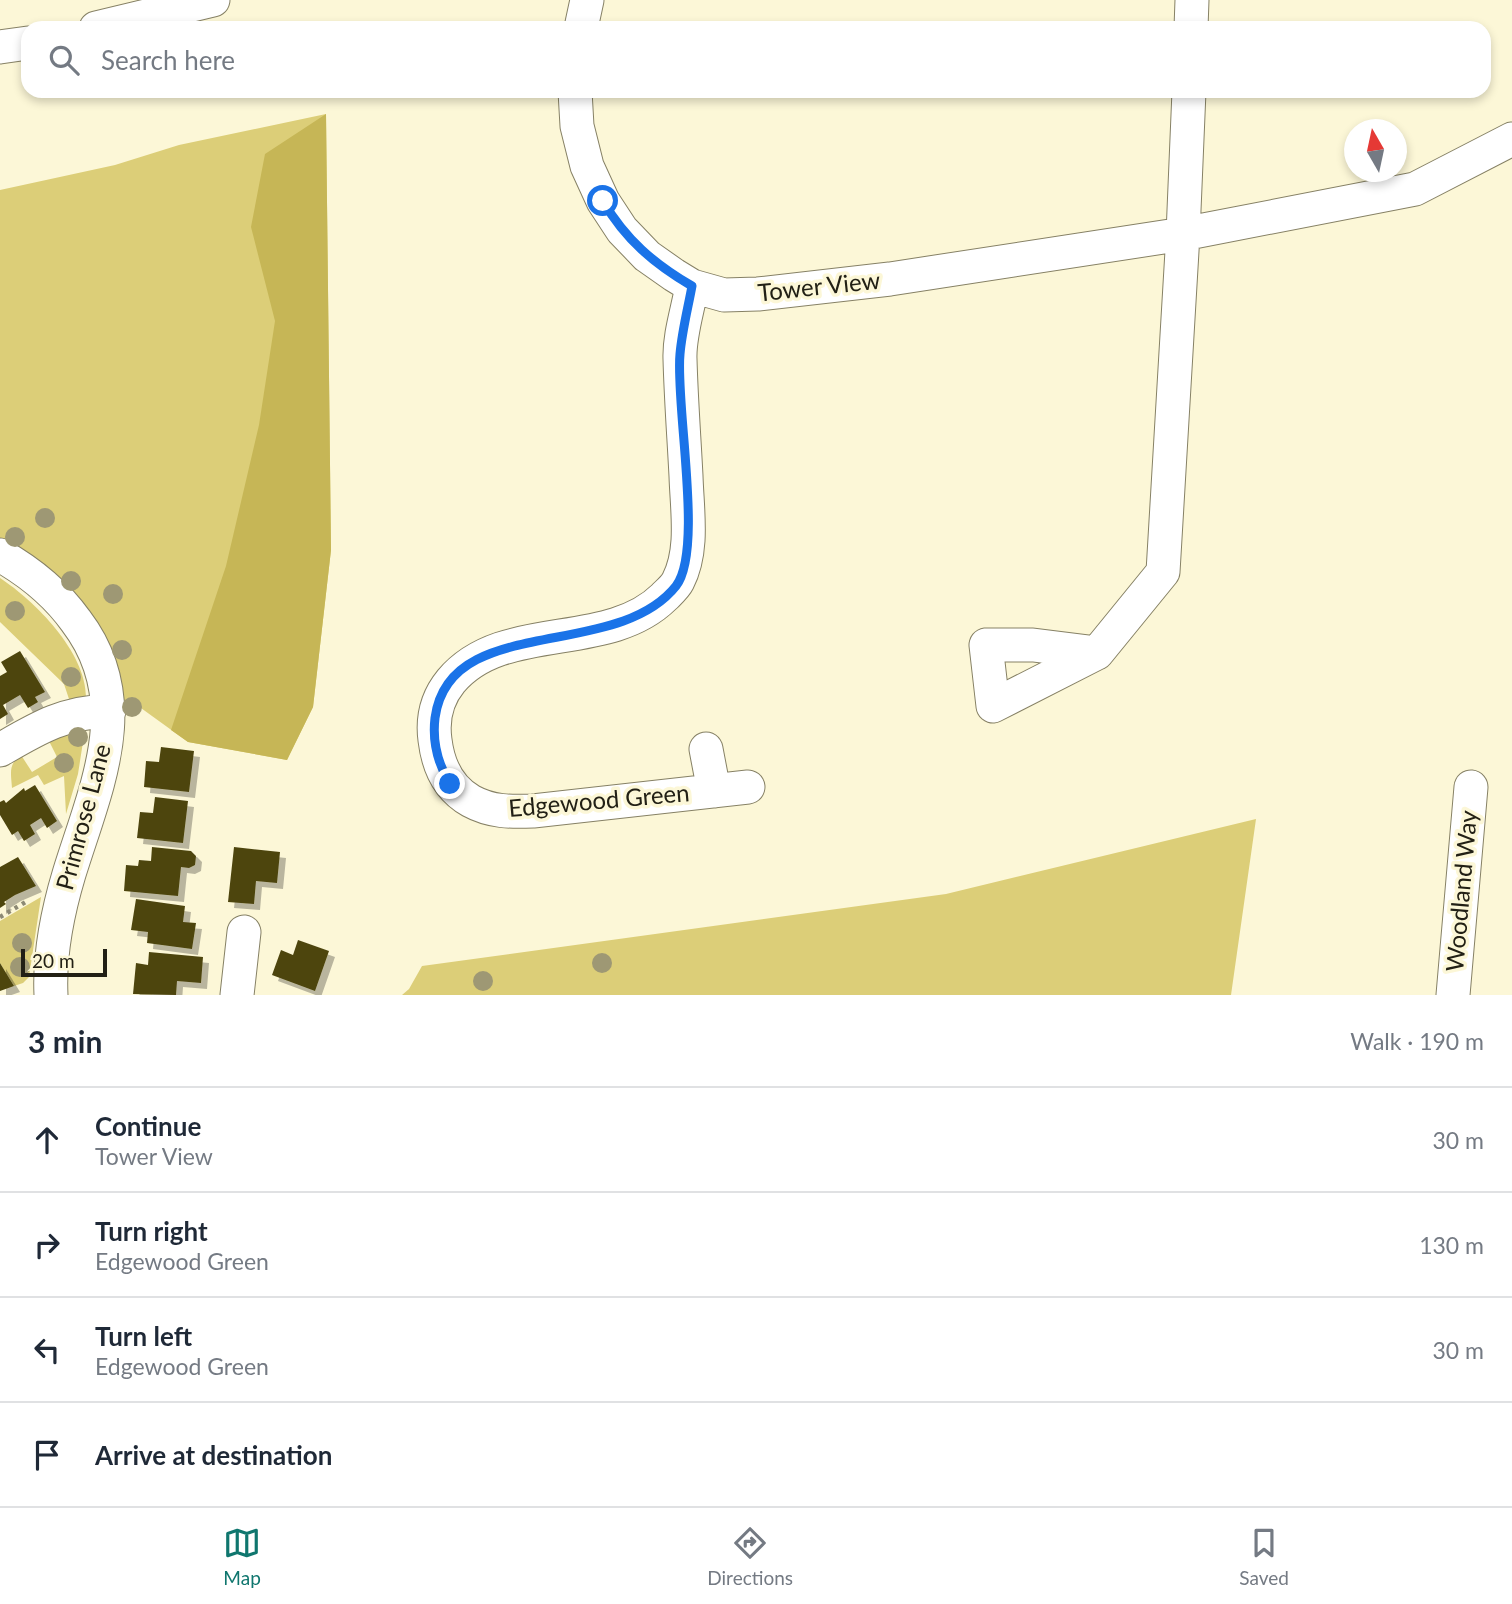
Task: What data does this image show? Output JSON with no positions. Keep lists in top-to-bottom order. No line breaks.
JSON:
{"streets":{"street":["Tower View","Edgewood Green","Primrose Lane","Woodland Way"]},"crossings":[["Tower View","Edgewood Green"]],"scale_bar":"20 m","north":"top","page":{"search":"Search here","scale":"20 m","heading":["3 min","Walk · 190 m"],"list":[["Continue","Tower View","30 m"],["Turn right","Edgewood Green","130 m"],["Turn left","Edgewood Green","30 m"],"Arrive at destination"],"nav":["Map","Directions","Saved"]}}
